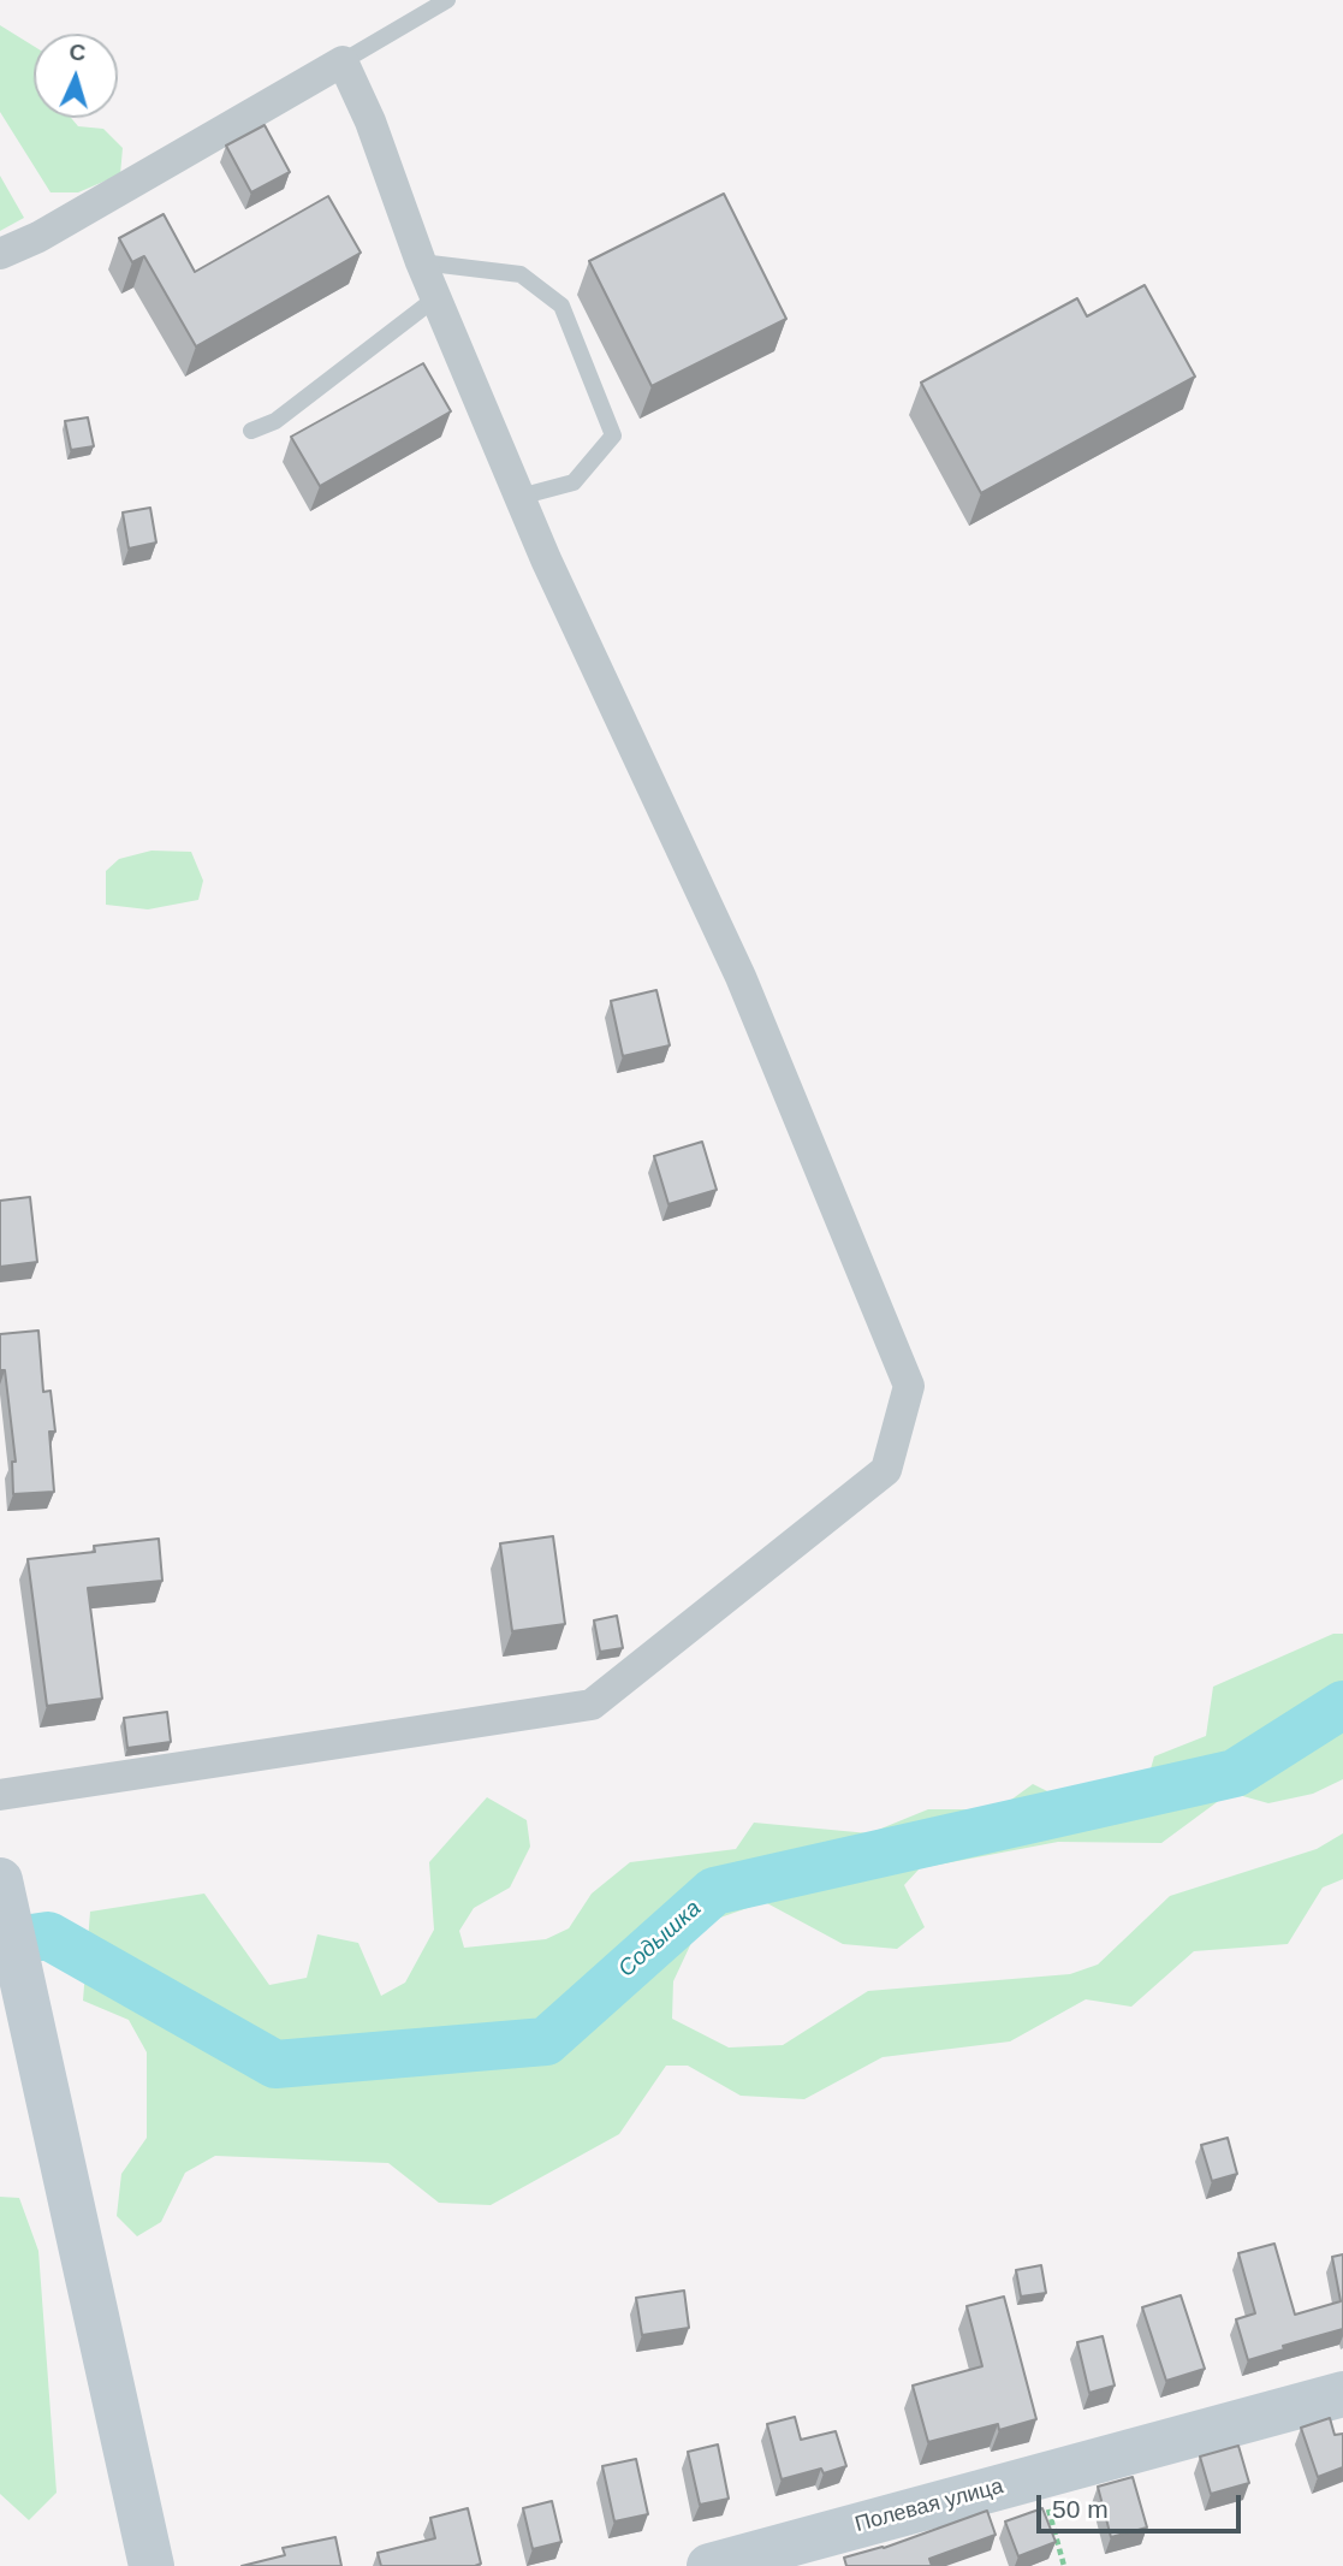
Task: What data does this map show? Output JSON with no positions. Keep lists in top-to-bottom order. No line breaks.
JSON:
{"streets":{"street":["Полевая улица"]},"water":["Содышка"],"scale_bar":"50 m","north":"top"}
